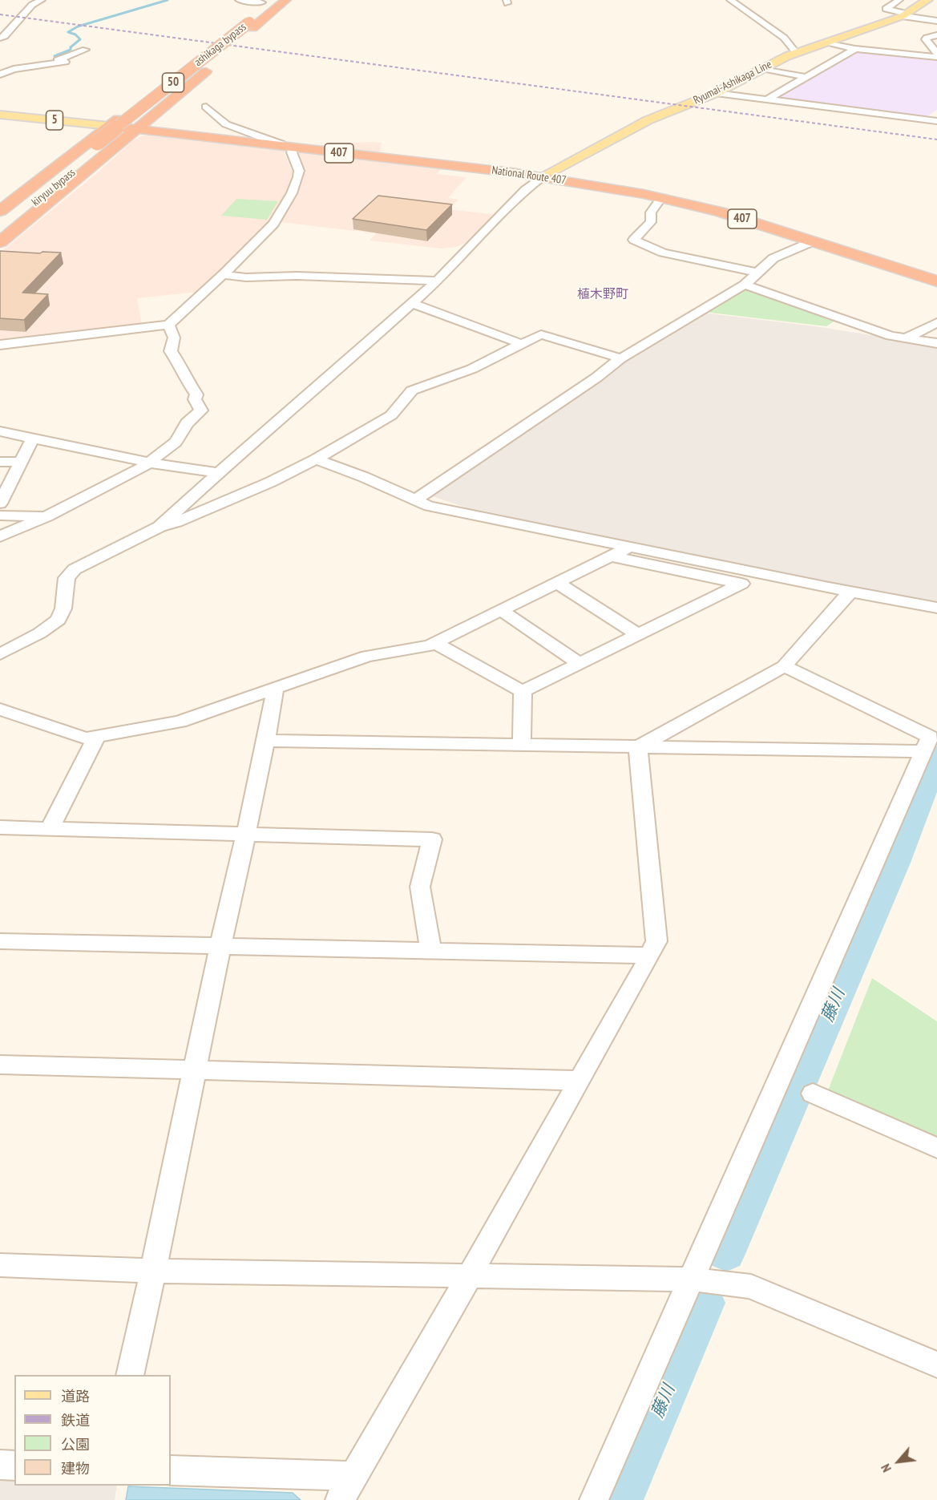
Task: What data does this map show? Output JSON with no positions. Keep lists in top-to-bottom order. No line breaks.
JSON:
{"streets":{"highway":["ashikaga bypass","50","407","National Route 407","kiryuu bypass"],"main road":["Ryumai-Ashikaga Line","5"]},"crossings":[["ashikaga bypass","50"],["ashikaga bypass","kiryuu bypass"],["50","5"],["50","National Route 407"],["Ryumai-Ashikaga Line","National Route 407"],["5","National Route 407"]],"districts":["植木野町"],"water":["藤川"],"legend":["道路","鉄道","公園","建物"],"north":"bottom left"}
